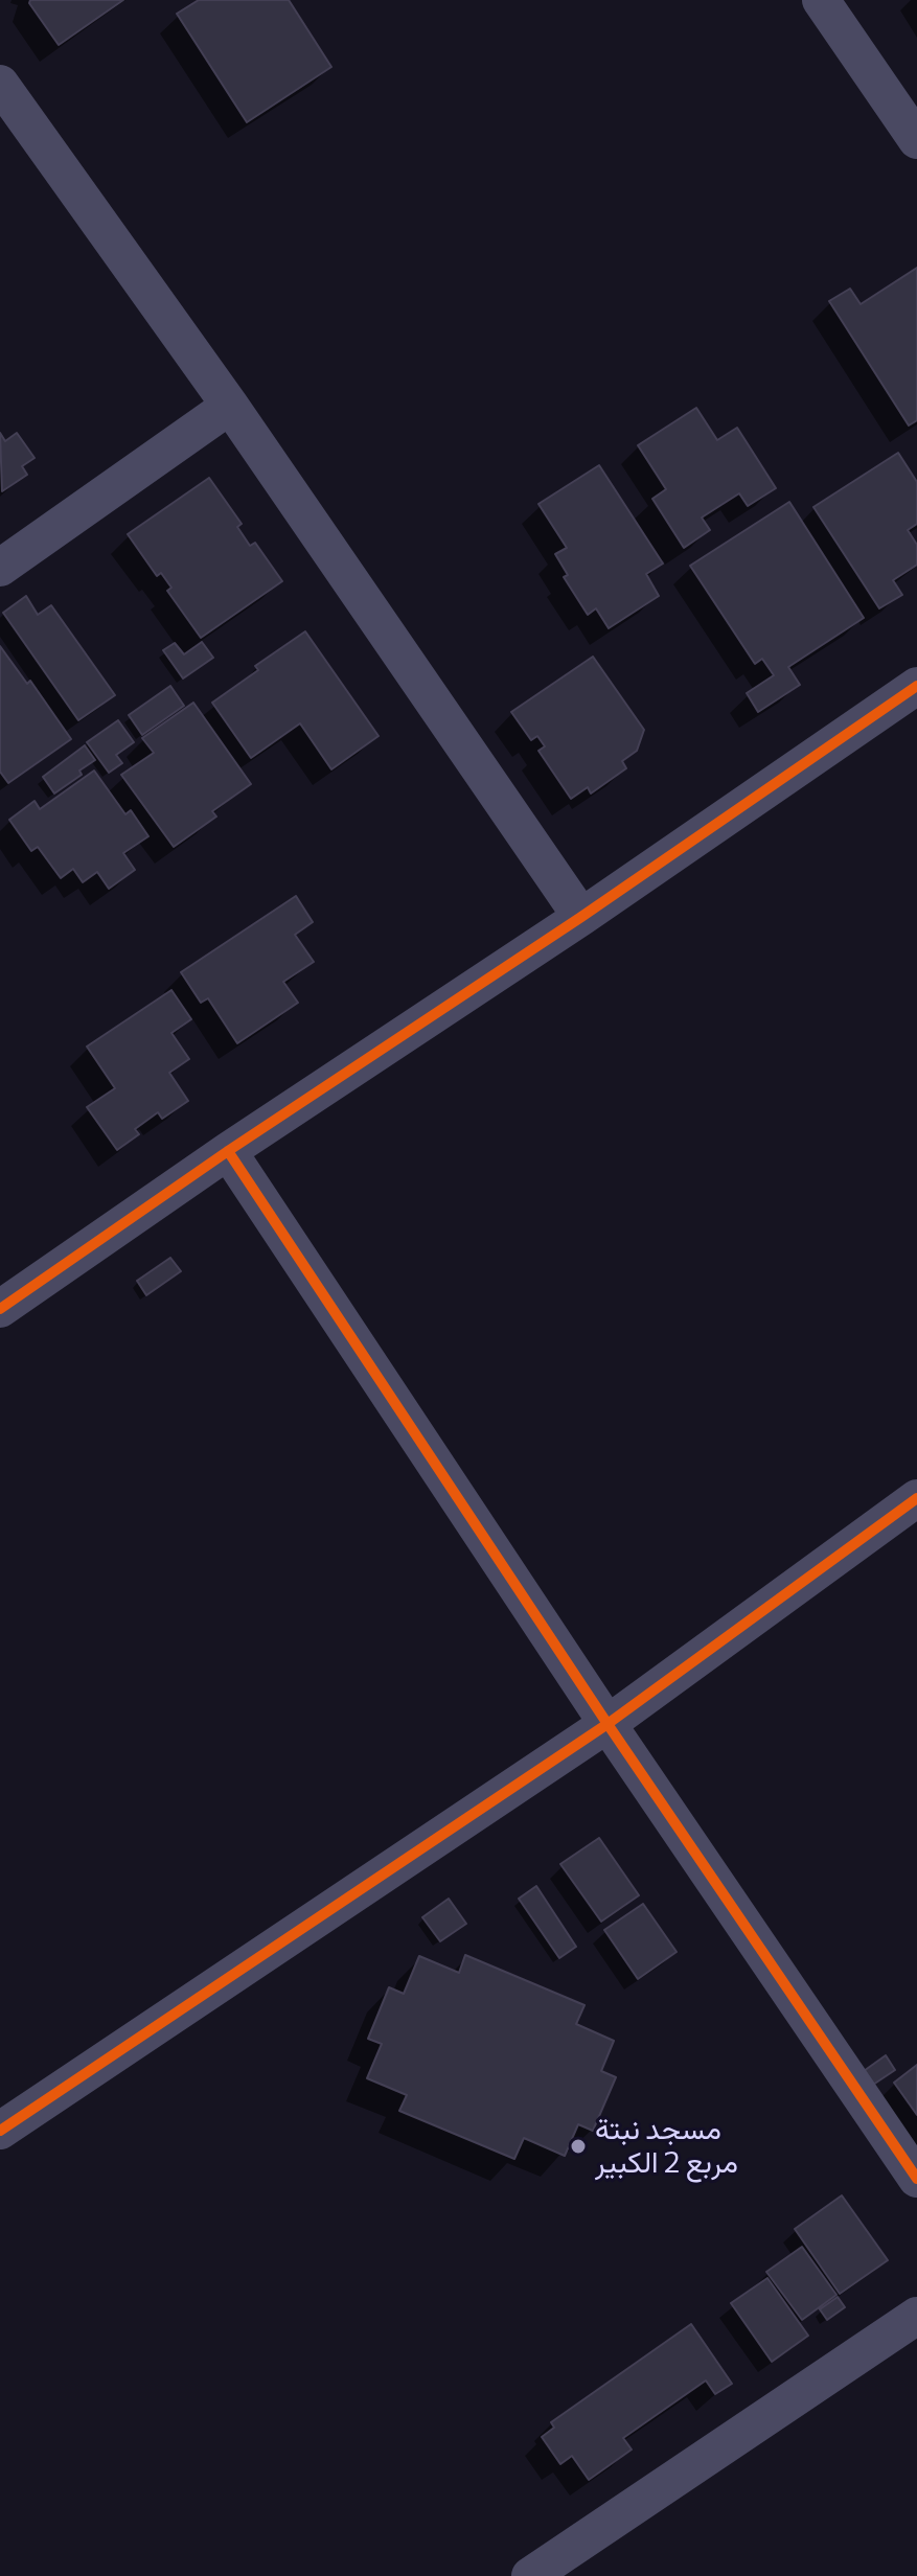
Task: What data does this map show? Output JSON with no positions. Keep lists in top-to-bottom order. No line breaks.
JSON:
{"places":["مسجد نبتة مربع 2 الكبير"]}
